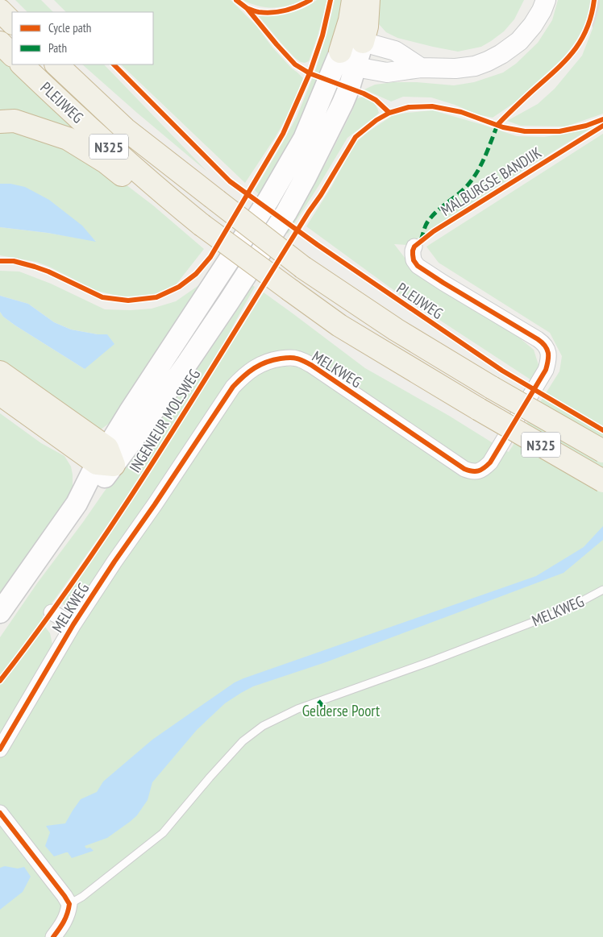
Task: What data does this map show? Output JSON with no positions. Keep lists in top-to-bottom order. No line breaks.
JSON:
{"streets":{"highway":["PLEIJWEG","N325"],"main road":["INGENIEUR MOLSWEG"],"street":["MELKWEG"],"cycle path":["MALBURGSE BANDIJK"]},"crossings":[["PLEIJWEG","N325"]],"parks":["Gelderse Poort"],"legend":["Cycle path","Path"]}
